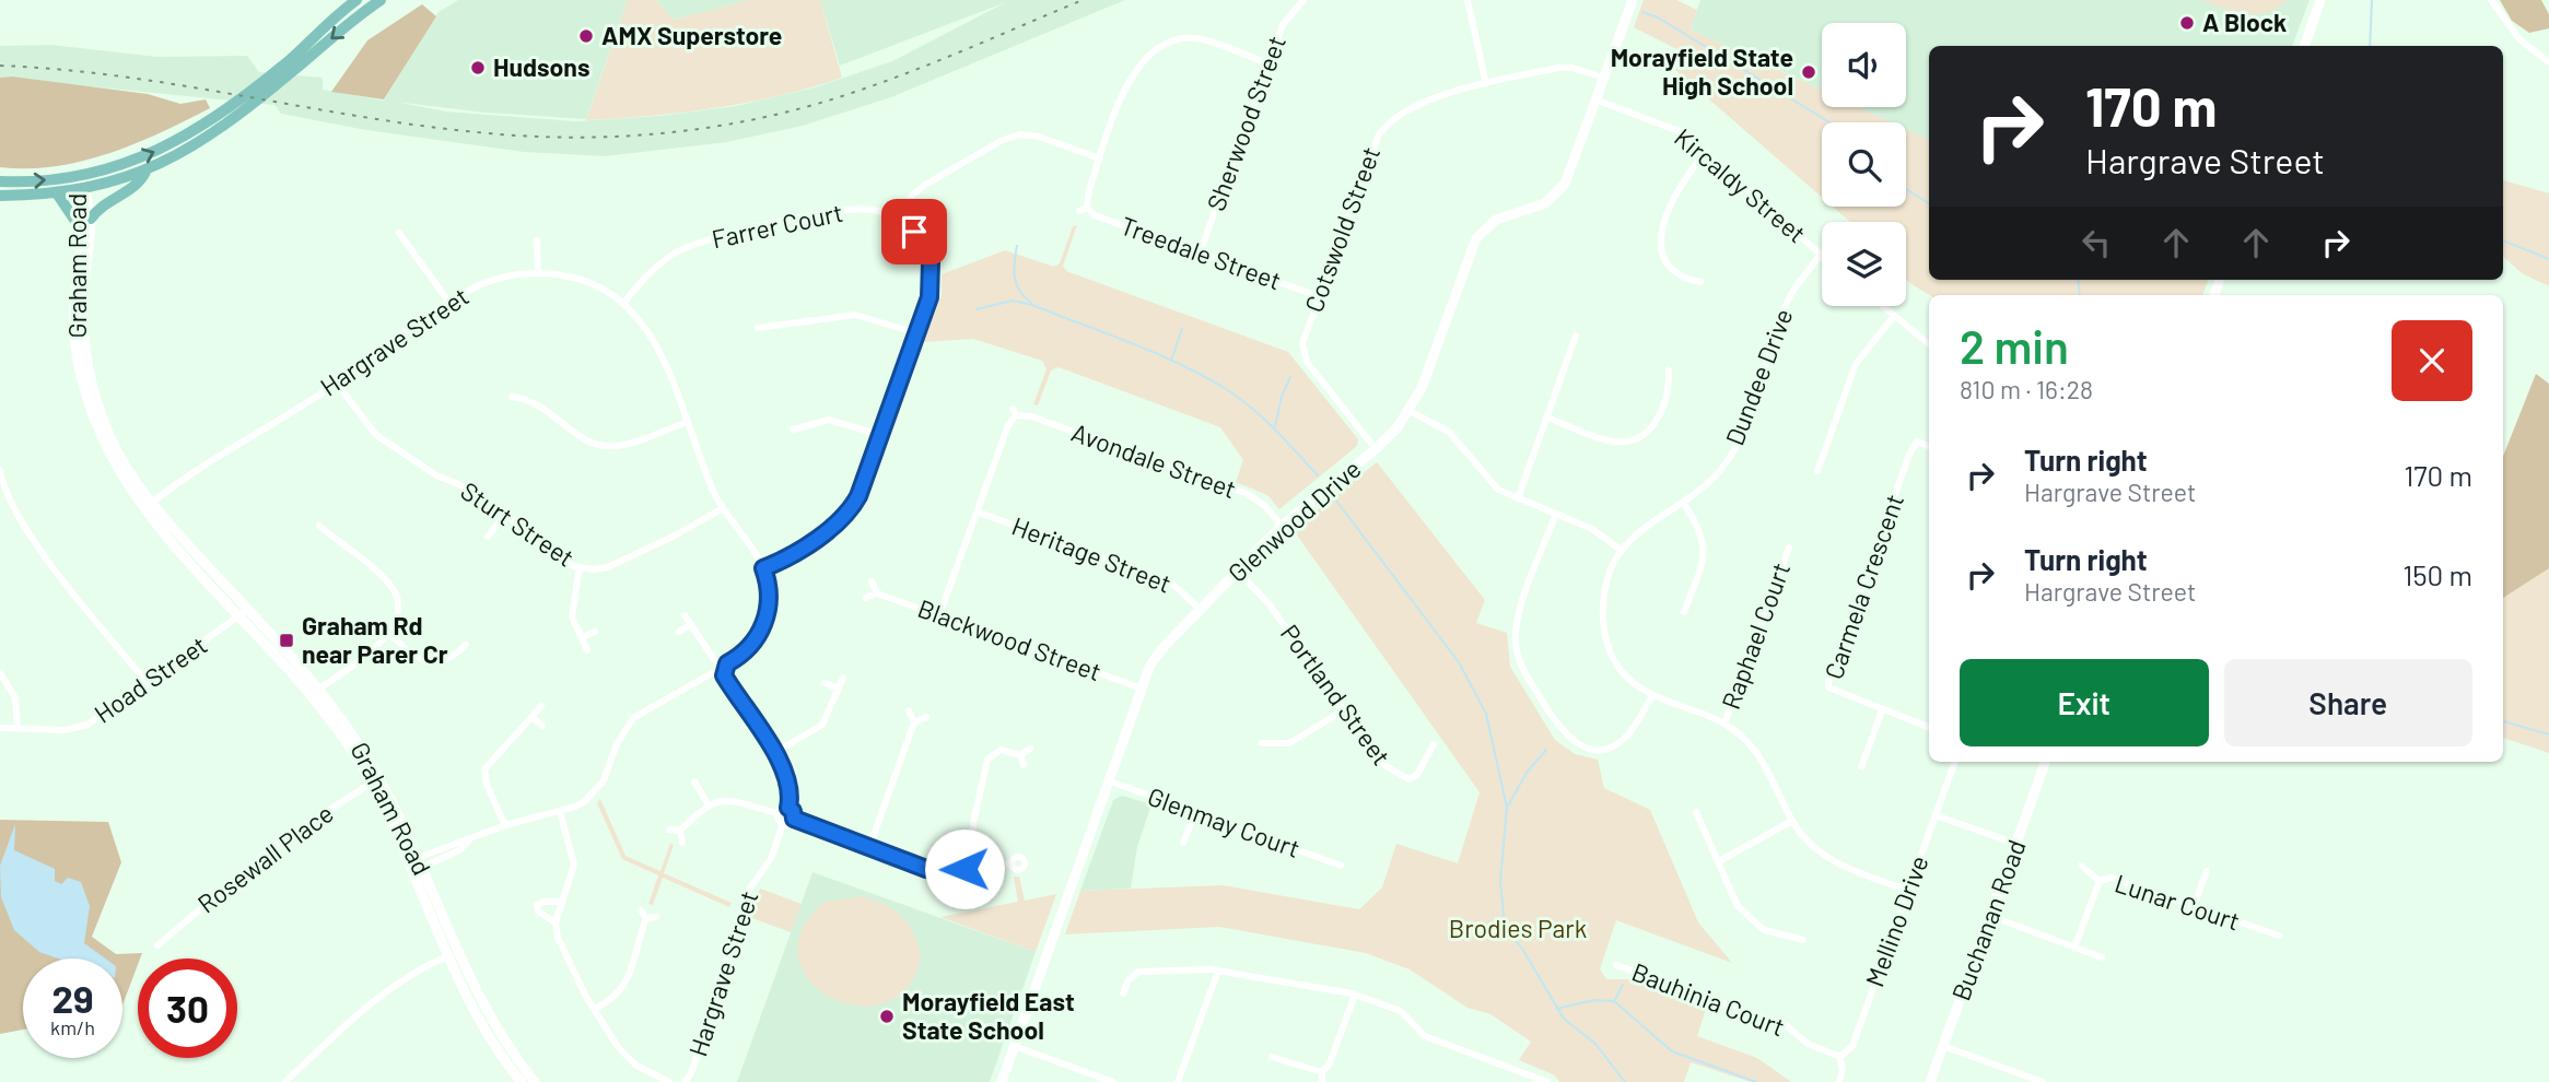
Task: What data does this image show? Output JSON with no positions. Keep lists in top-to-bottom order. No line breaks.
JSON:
{"streets":{"main road":["Graham Road","Glenwood Drive","Buchanan Road"],"street":["Sherwood Street","Kircaldy Street","Farrer Court","Cotswold Street","Treedale Street","Hargrave Street","Dundee Drive","Avondale Street","Sturt Street","Heritage Street","Carmela Crescent","Raphael Court","Blackwood Street","Hoad Street","Portland Street","Glenmay Court","Rosewall Place","Lunar Court","Mellino Drive","Bauhinia Court"]},"crossings":[["Sherwood Street","Treedale Street"],["Kircaldy Street","Dundee Drive"],["Kircaldy Street","Glenwood Drive"],["Farrer Court","Hargrave Street"],["Cotswold Street","Treedale Street"],["Cotswold Street","Glenwood Drive"],["Graham Road","Hargrave Street"],["Graham Road","Hoad Street"],["Graham Road","Rosewall Place"],["Hargrave Street","Sturt Street"],["Dundee Drive","Raphael Court"],["Dundee Drive","Mellino Drive"],["Avondale Street","Glenwood Drive"],["Avondale Street","Heritage Street"],["Avondale Street","Blackwood Street"],["Glenwood Drive","Heritage Street"],["Glenwood Drive","Blackwood Street"],["Glenwood Drive","Portland Street"],["Glenwood Drive","Glenmay Court"],["Mellino Drive","Bauhinia Court"]],"parks":["Brodies Park"],"places":{"other":["A Block","AMX Superstore","Hudsons","Morayfield State High School","Morayfield East State School"],"transit":["Graham Rd near Parer Cr"]},"page":{"turn":["170 m","Hargrave Street"],"heading":["2 min","810 m · 16:28"],"list":[{"name":"Turn right","note":"Hargrave Street","value":"170 m"},{"name":"Turn right","note":"Hargrave Street","value":"150 m"}],"buttons":["Exit","Share"],"speed":"29 km/h","limit":"30"}}
